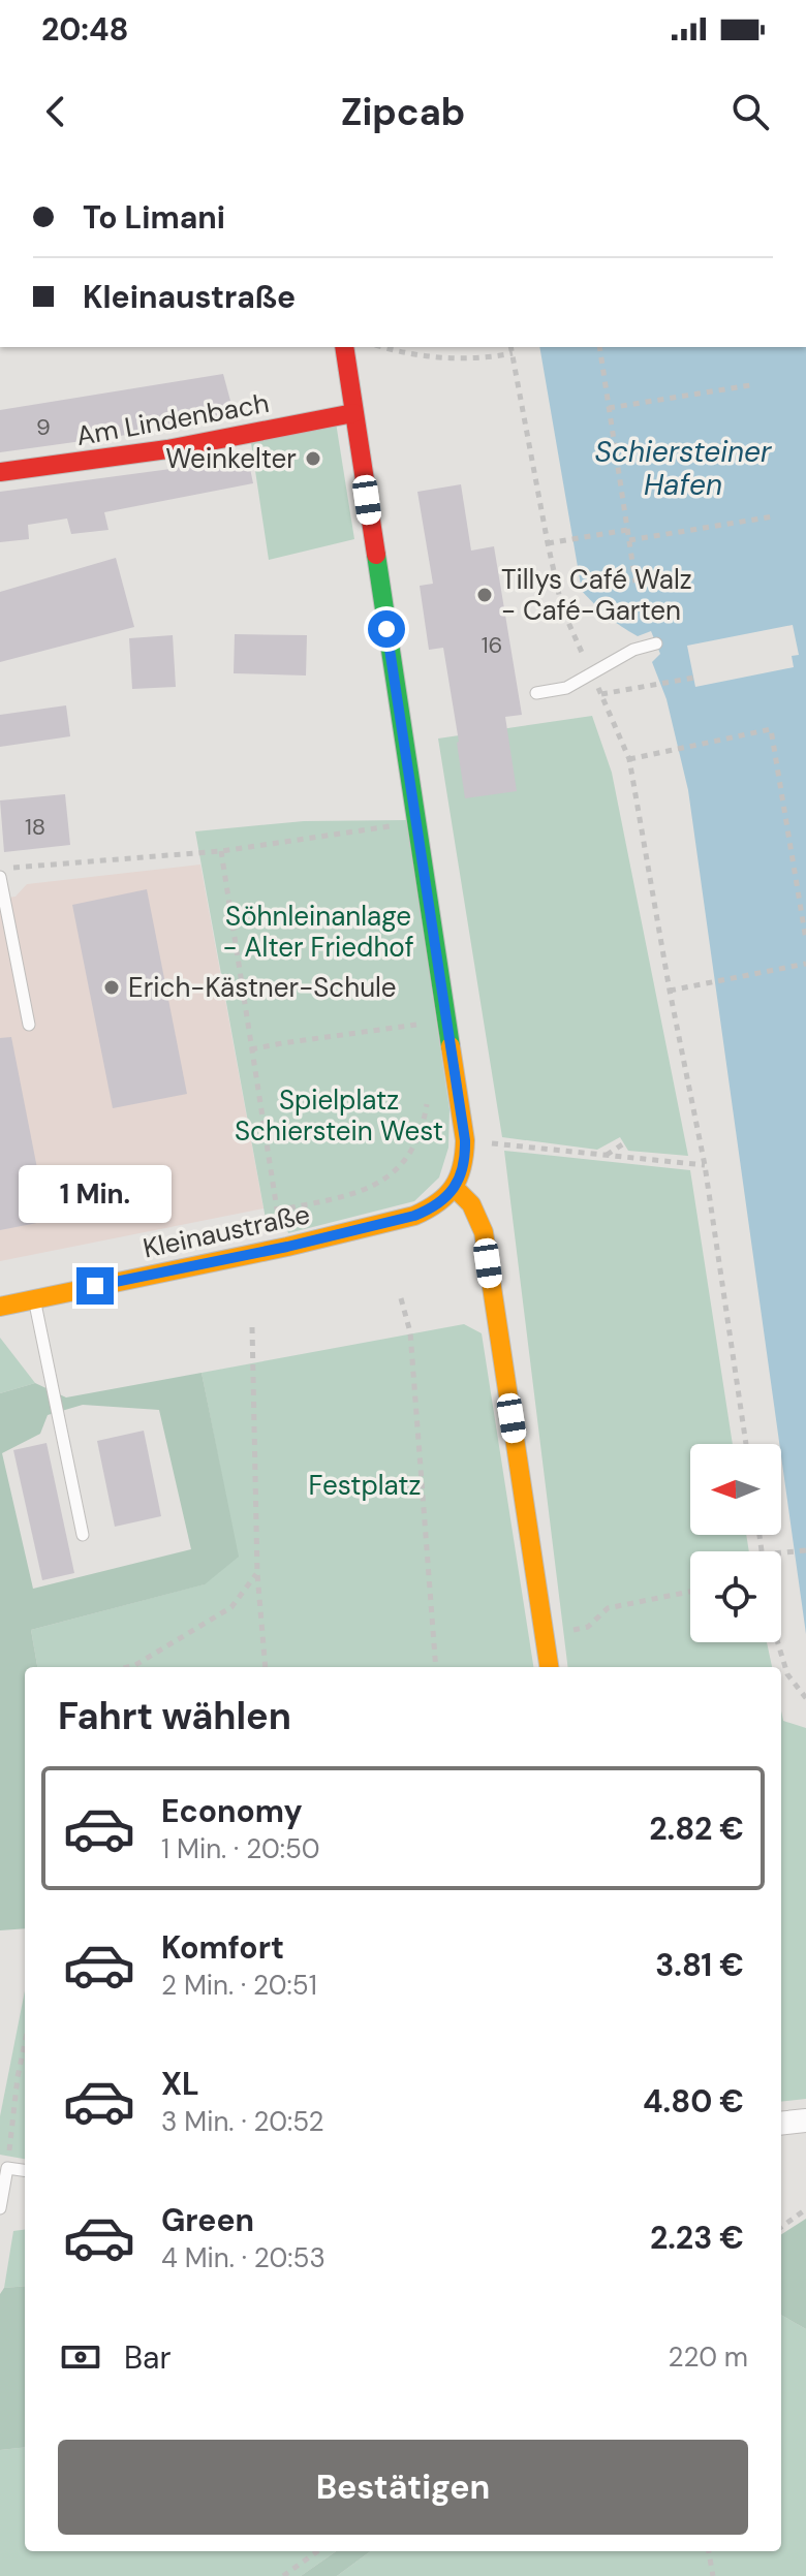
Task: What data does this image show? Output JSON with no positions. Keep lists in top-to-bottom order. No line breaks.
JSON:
{"streets":{"street":["Am Lindenbach","Kleinaustraße"]},"water":["Schiersteiner Hafen"],"parks":["Söhnleinanlage - Alter Friedhof","Spielplatz Schierstein West","Festplatz"],"places":["Weinkelter","Tillys Café Walz - Café-Garten","Erich-Kästner-Schule"],"house_numbers":["9","16","18"],"north":"left","page":{"status":"20:48","header":"Zipcab","banner":["To Limani","Kleinaustraße"],"bubble":"1 Min.","heading":"Fahrt wählen","list":[{"name":"Economy","note":"1 Min. · 20:50","value":"2.82 €"},{"name":"Komfort","note":"2 Min. · 20:51","value":"3.81 €"},{"name":"XL","note":"3 Min. · 20:52","value":"4.80 €"},{"name":"Green","note":"4 Min. · 20:53","value":"2.23 €"}],"pay":["Bar","220 m"],"buttons":"Bestätigen"}}
